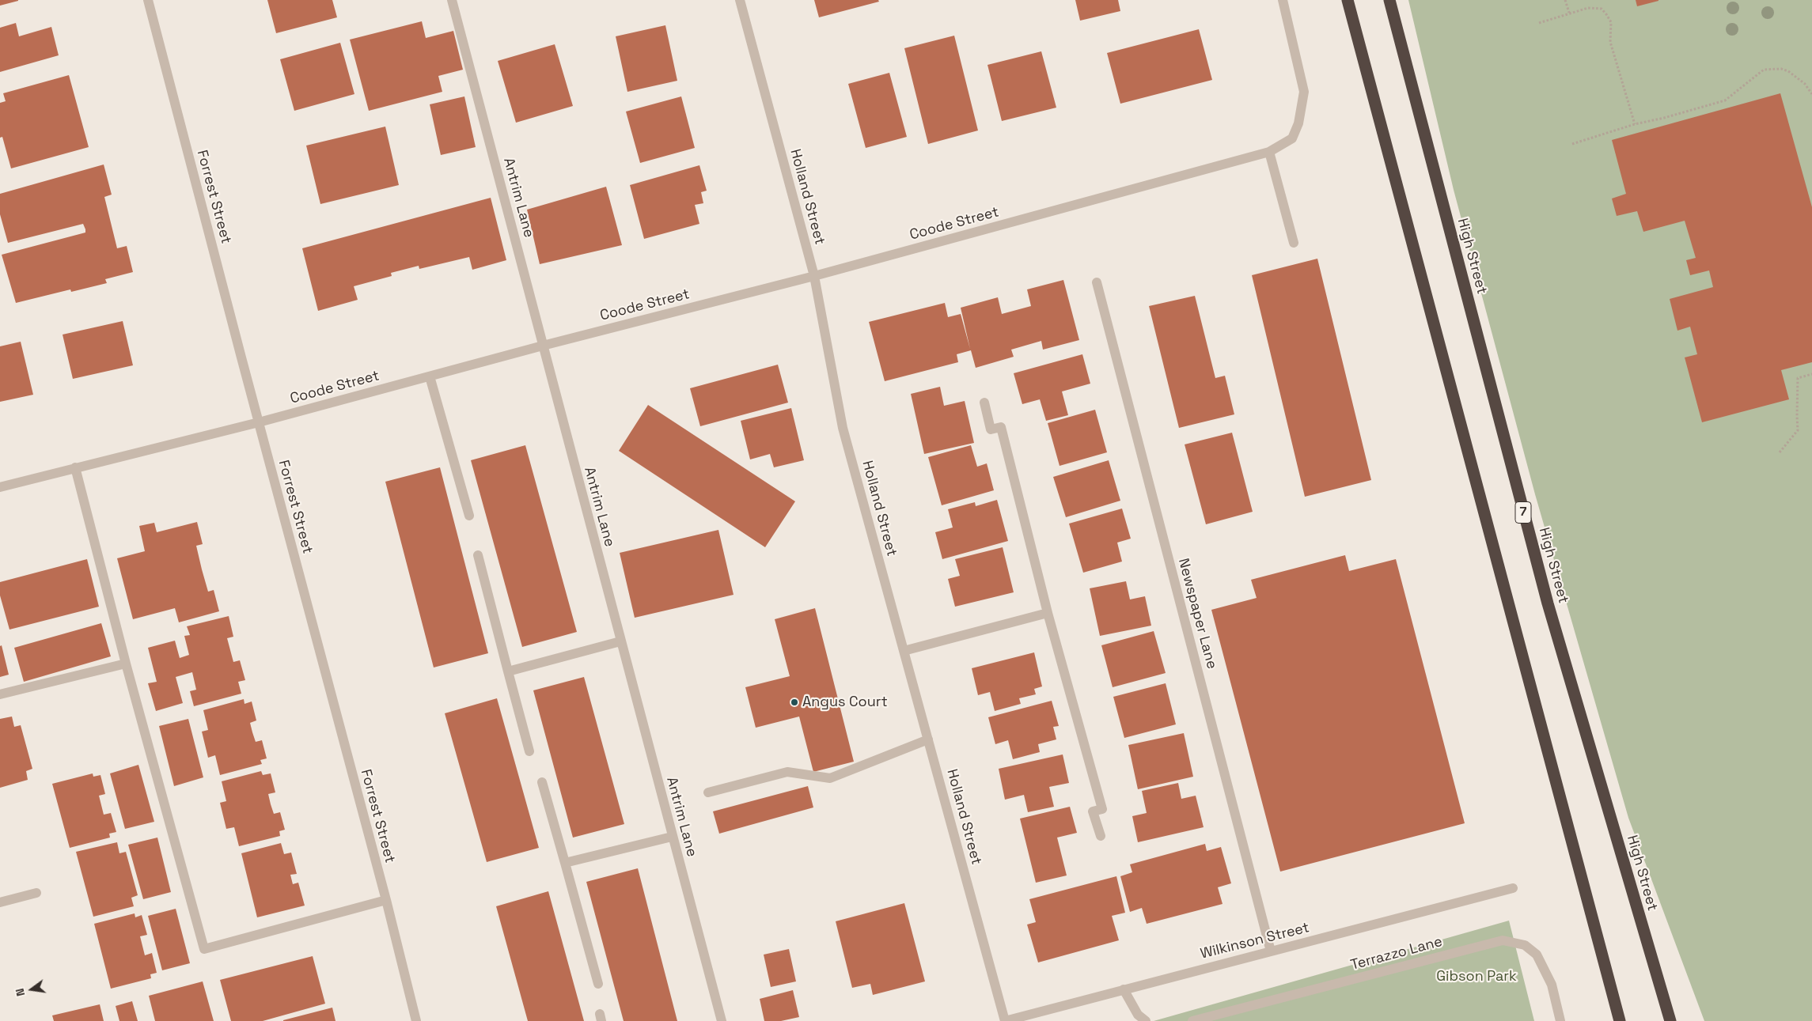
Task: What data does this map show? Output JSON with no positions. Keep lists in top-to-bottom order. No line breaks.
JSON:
{"streets":{"highway":["High Street","7"],"street":["Forrest Street","Holland Street","Antrim Lane","Coode Street","Newspaper Lane","Wilkinson Street","Terrazzo Lane"]},"crossings":[["Forrest Street","Coode Street"],["Holland Street","Coode Street"],["Holland Street","Wilkinson Street"],["Antrim Lane","Coode Street"],["Newspaper Lane","Wilkinson Street"]],"parks":["Gibson Park"],"places":["Angus Court"],"north":"left"}
